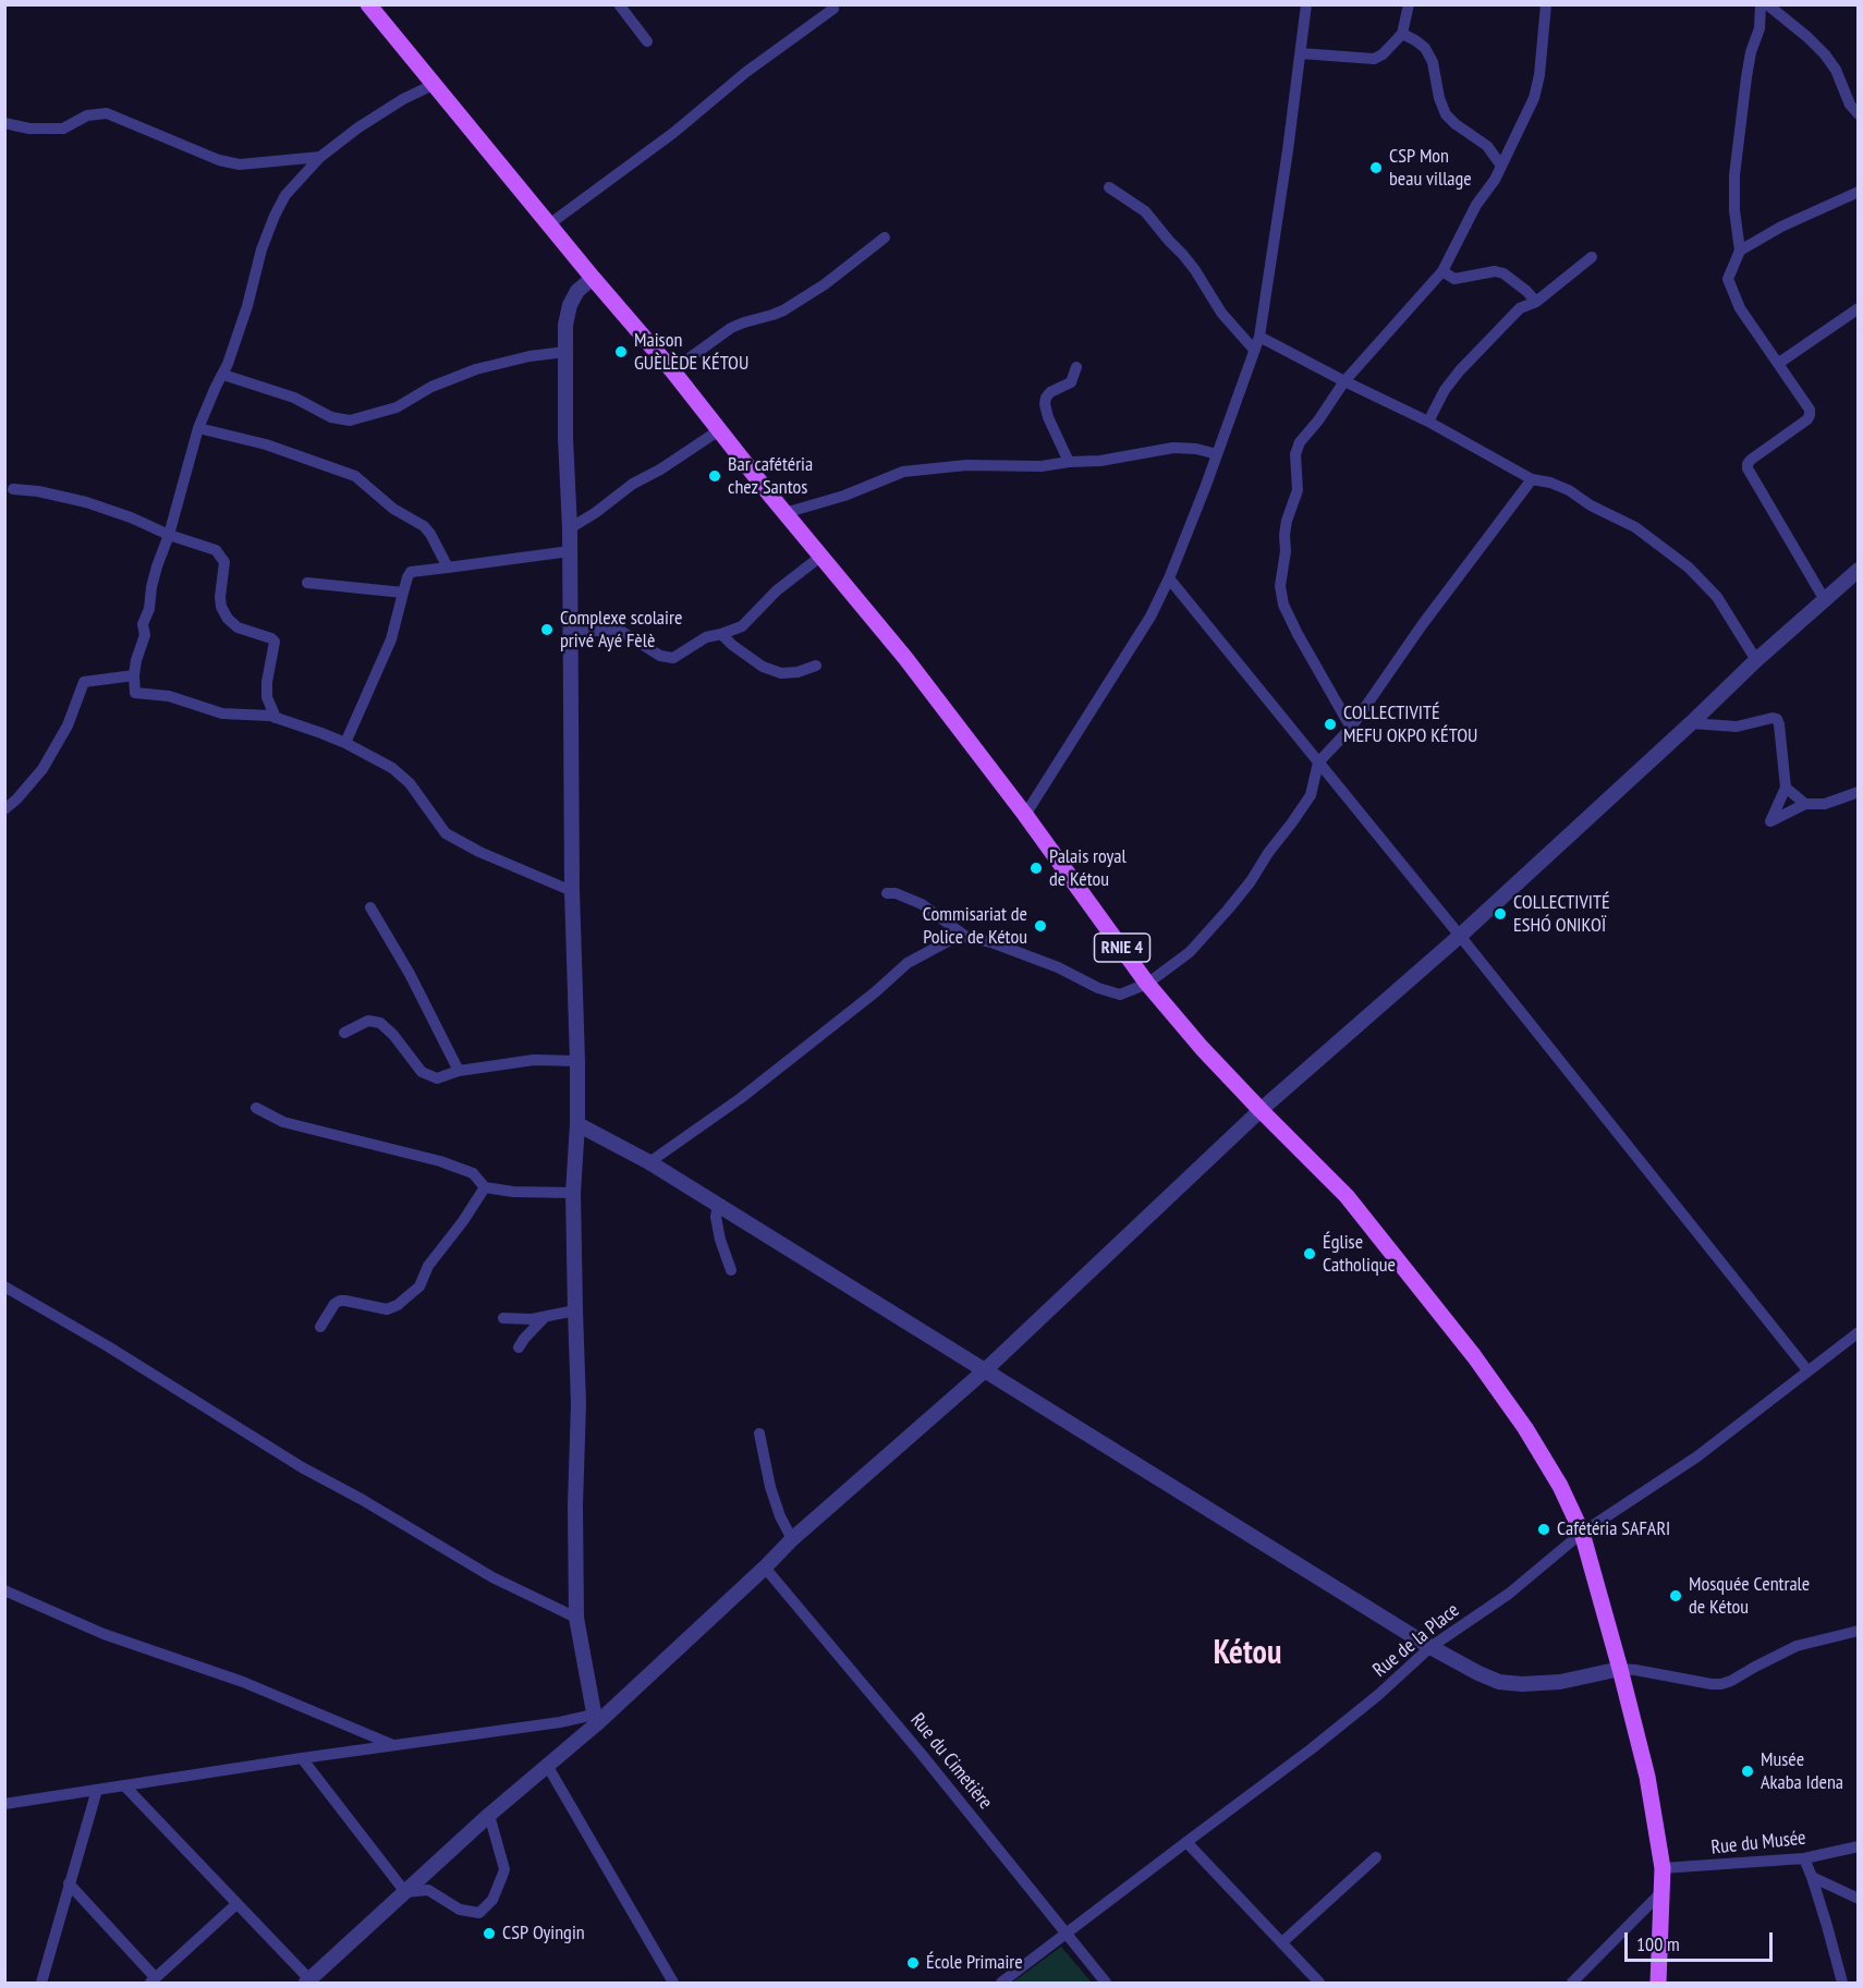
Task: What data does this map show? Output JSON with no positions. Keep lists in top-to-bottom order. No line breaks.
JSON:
{"streets":{"main road":["RNIE 4"],"street":["Rue de la Place","Rue du Cimetière","Rue du Musée"]},"crossings":[["RNIE 4","Rue de la Place"],["RNIE 4","Rue du Musée"],["Rue de la Place","Rue du Cimetière"]],"districts":["Kétou"],"places":["CSP Mon beau village","Maison GUÈLÈDE KÉTOU","Bar cafétéria chez Santos","Complexe scolaire privé Ayé Fèlè","COLLECTIVITÉ MEFU OKPO KÉTOU","Palais royal de Kétou","COLLECTIVITÉ ESHÓ ONIKOÏ","Commisariat de Police de Kétou","Église Catholique","Cafétéria SAFARI","Mosquée Centrale de Kétou","Musée Akaba Idena","CSP Oyingin","École Primaire"],"scale_bar":"100 m"}
